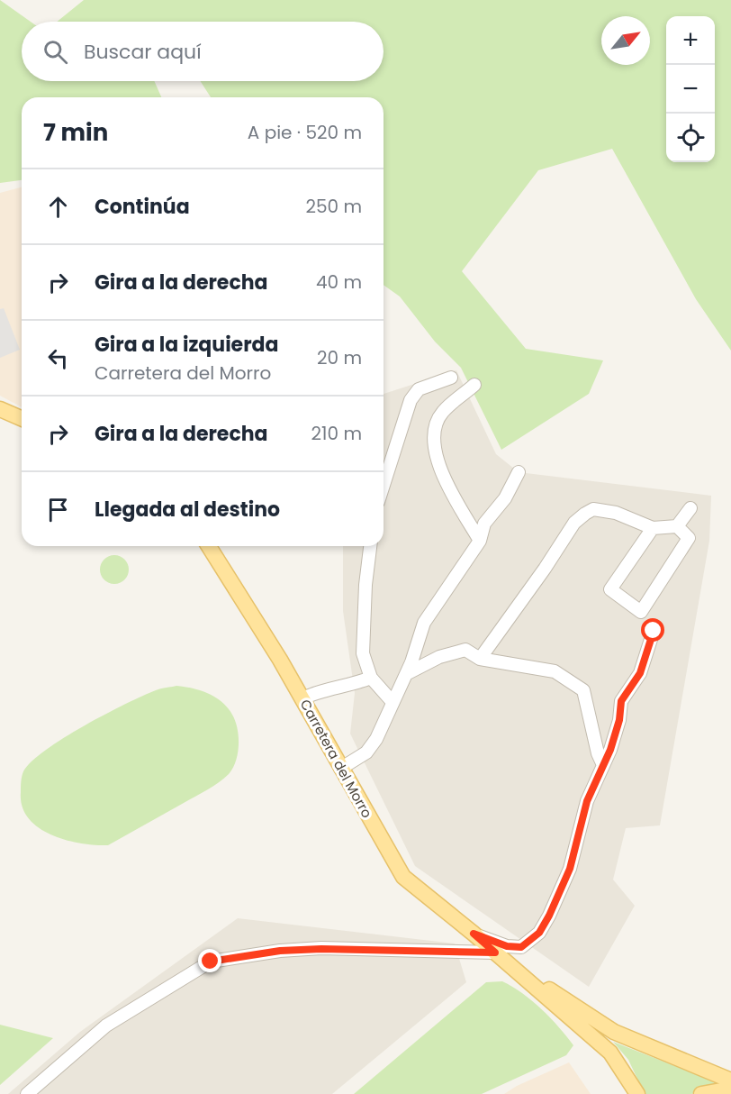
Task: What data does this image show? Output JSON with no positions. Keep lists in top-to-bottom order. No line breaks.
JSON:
{"streets":{"main road":["Carretera del Morro"]},"north":"top right","page":{"map_buttons":["+","−"],"search":"Buscar aquí","heading":["7 min","A pie · 520 m"],"list":[["Continúa","250 m"],["Gira a la derecha","40 m"],["Gira a la izquierda","Carretera del Morro","20 m"],["Gira a la derecha","210 m"],"Llegada al destino"]}}
